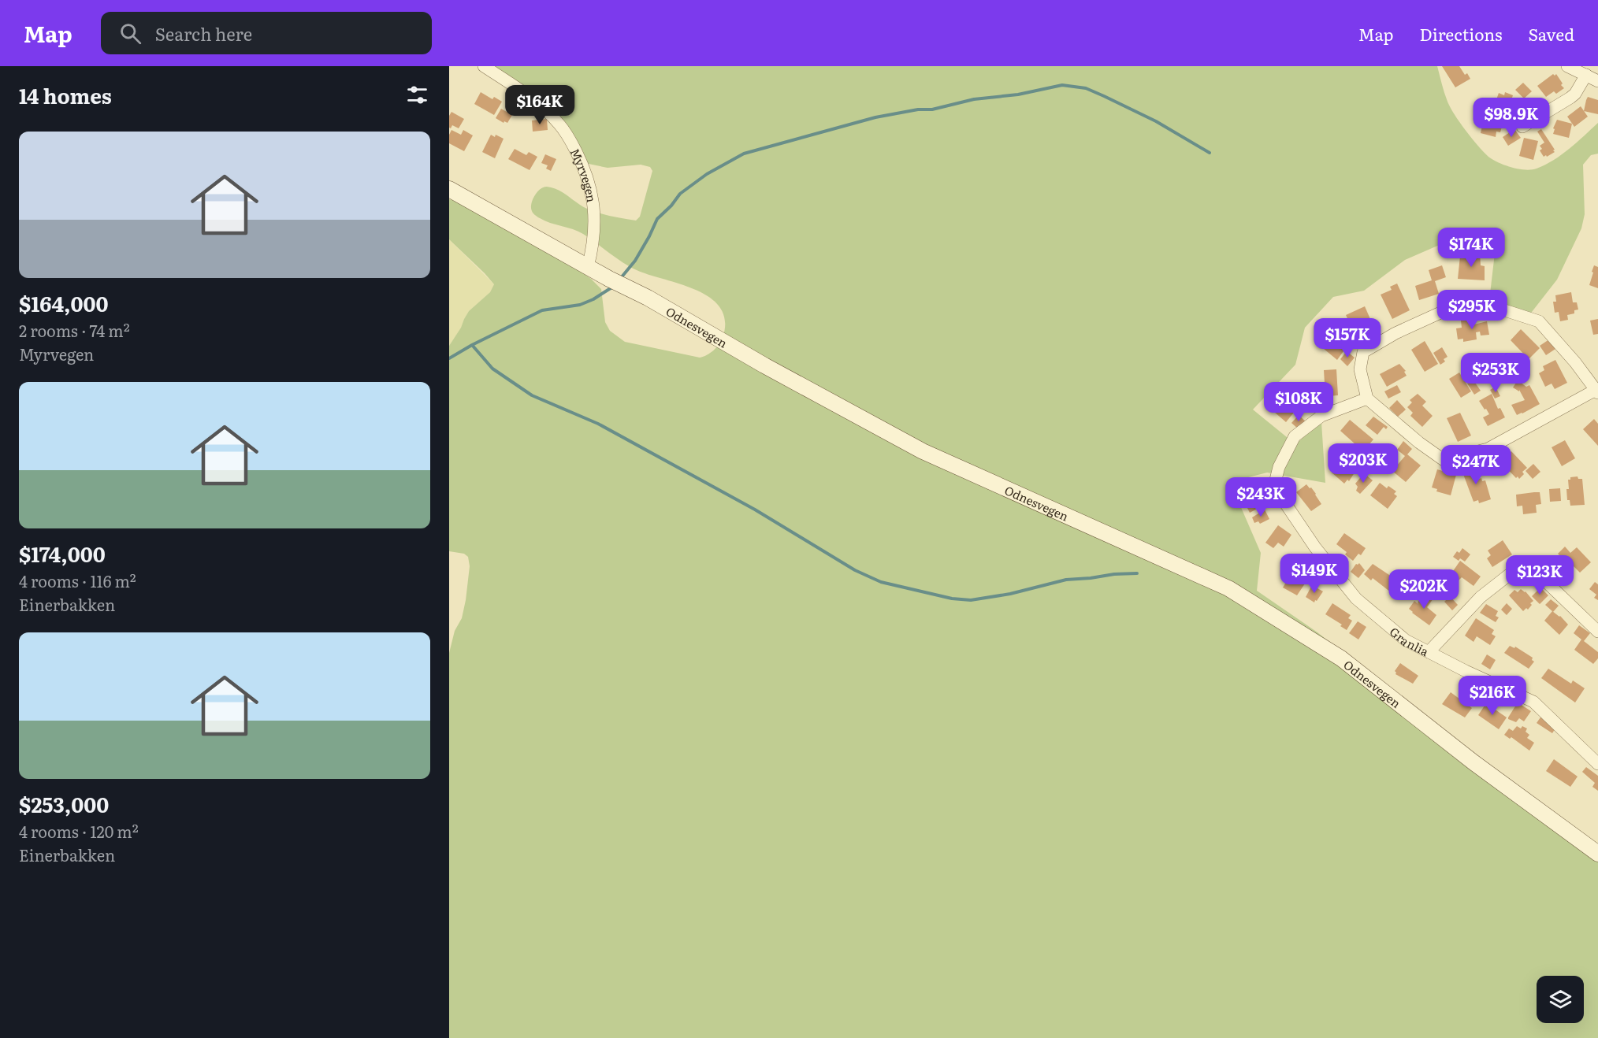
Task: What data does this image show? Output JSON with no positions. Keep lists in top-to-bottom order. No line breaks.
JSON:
{"streets":{"main road":["Odnesvegen"],"street":["Myrvegen","Granlia"]},"crossings":[["Myrvegen","Odnesvegen"]],"page":{"header":"Map","search":"Search here","nav":["Map","Directions","Saved"],"heading":"14 homes","price":["$164K","$98.9K","$174K","$295K","$157K","$253K","$108K","$203K","$247K","$243K","$149K","$123K","$202K","$216K"],"list":[{"name":"$164,000","note":"2 rooms · 74 m² · Myrvegen"},{"name":"$174,000","note":"4 rooms · 116 m² · Einerbakken"},{"name":"$253,000","note":"4 rooms · 120 m² · Einerbakken"}]}}
